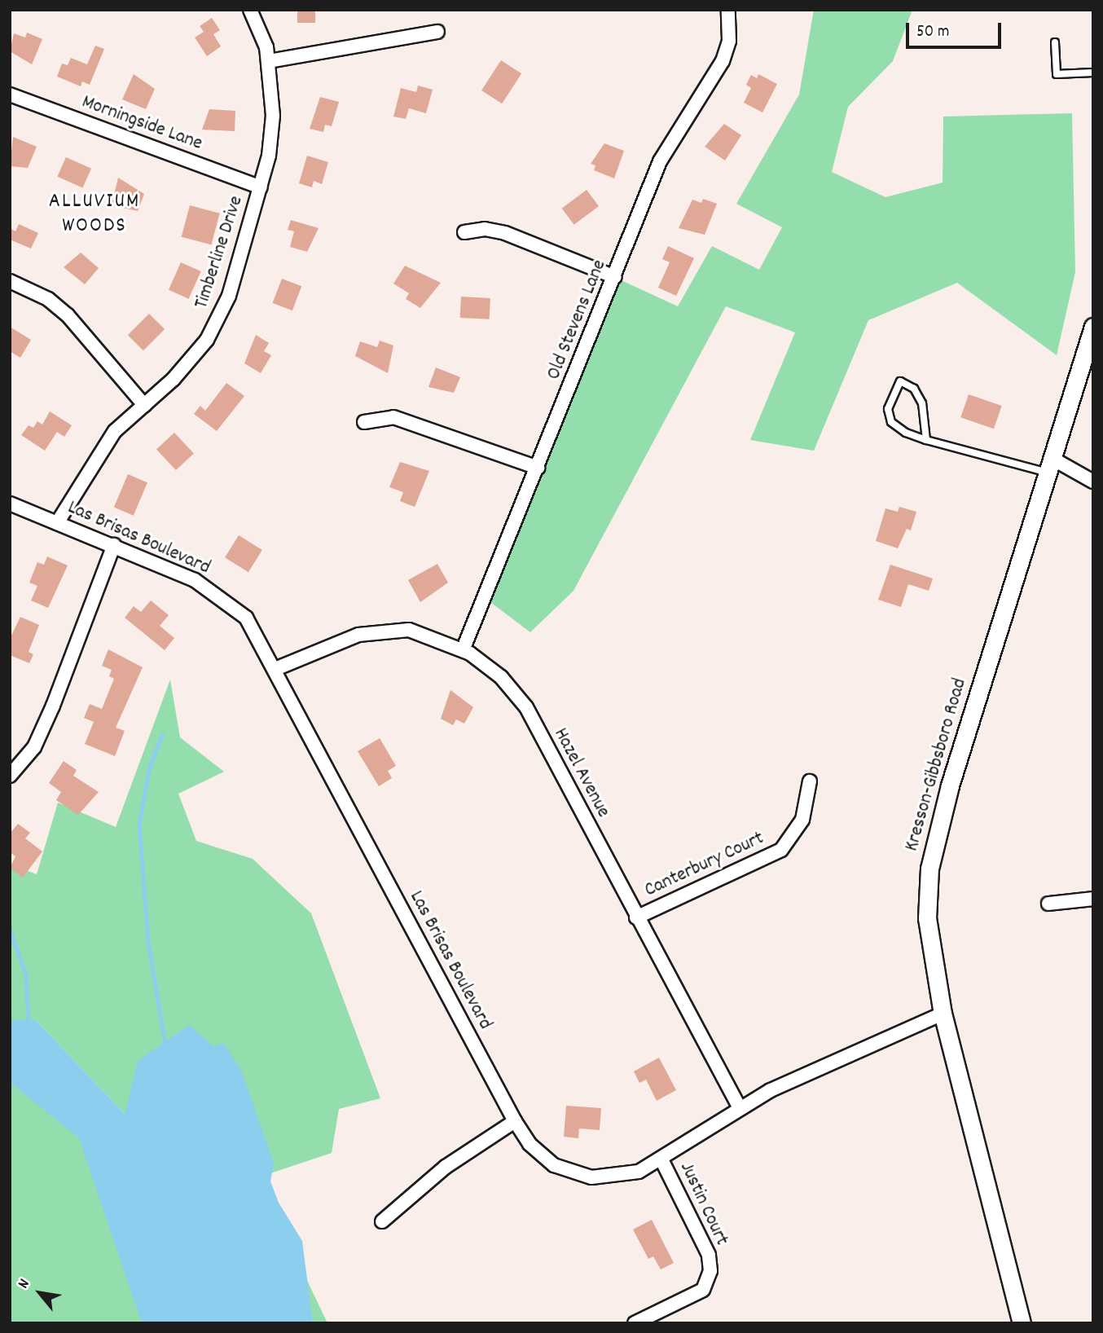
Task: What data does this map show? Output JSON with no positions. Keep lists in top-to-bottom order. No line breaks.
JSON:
{"streets":{"street":["Morningside Lane","Timberline Drive","Old Stevens Lane","Las Brisas Boulevard","Kresson-Gibbsboro Road","Hazel Avenue","Canterbury Court","Justin Court"]},"crossings":[["Morningside Lane","Timberline Drive"],["Timberline Drive","Las Brisas Boulevard"],["Old Stevens Lane","Hazel Avenue"],["Las Brisas Boulevard","Kresson-Gibbsboro Road"],["Las Brisas Boulevard","Hazel Avenue"],["Las Brisas Boulevard","Justin Court"],["Hazel Avenue","Canterbury Court"]],"districts":["ALLUVIUM WOODS"],"scale_bar":"50 m","north":"top left"}
